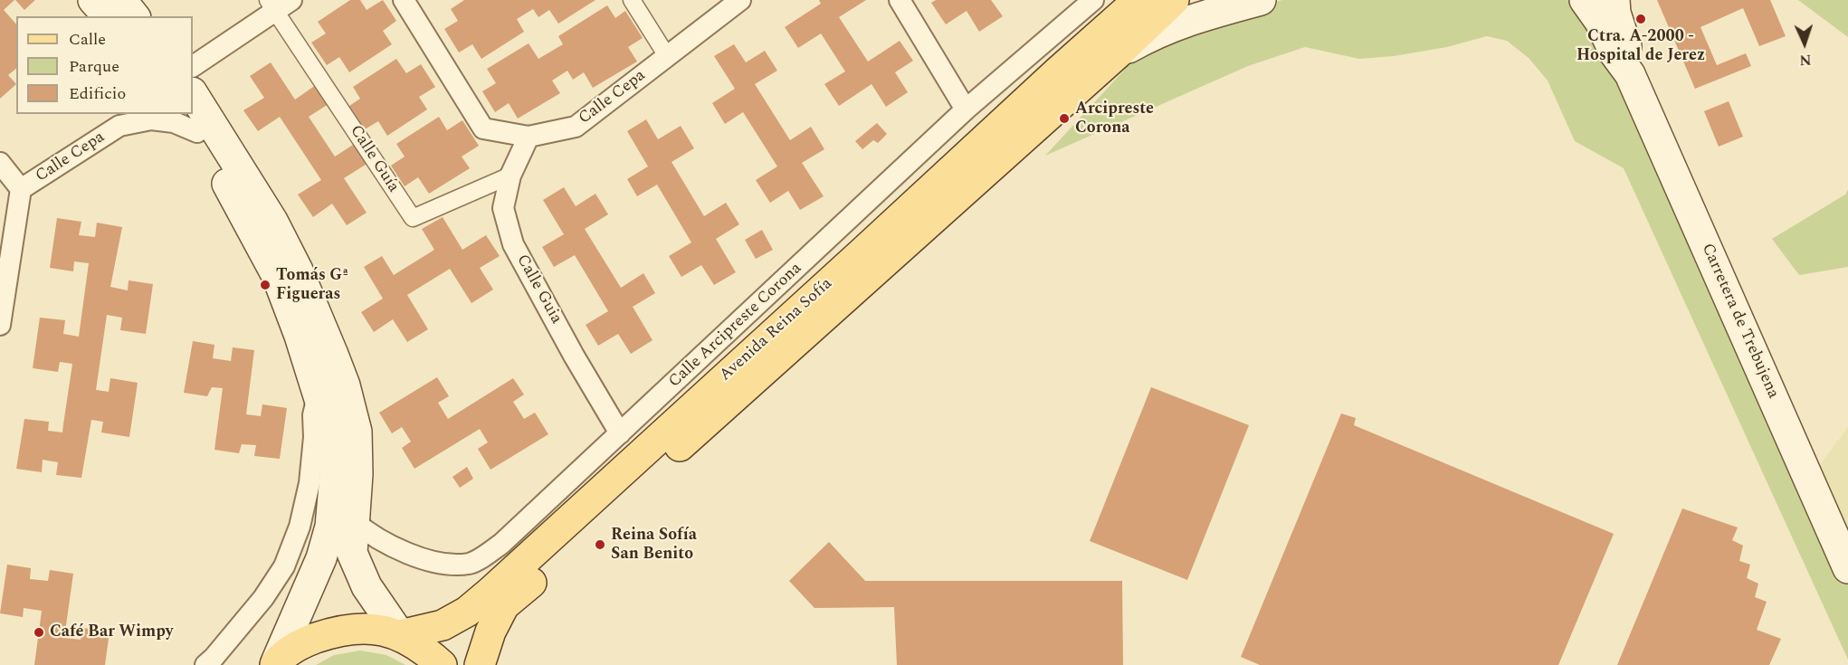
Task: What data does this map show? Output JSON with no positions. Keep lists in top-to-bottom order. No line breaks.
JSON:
{"streets":{"main road":["Carretera de Trebujena","Avenida Reina Sofía"],"street":["Calle Cepa","Calle Guía","Calle Guia","Calle Arcipreste Corona"]},"crossings":[["Calle Cepa","Calle Guia"],["Calle Guía","Calle Guia"],["Calle Guia","Calle Arcipreste Corona"]],"places":["Ctra. A-2000 - Hospital de Jerez","Arcipreste Corona","Tomás Gª Figueras","Reina Sofía San Benito","Café Bar Wimpy"],"legend":["Calle","Parque","Edificio"],"north":"bottom"}
